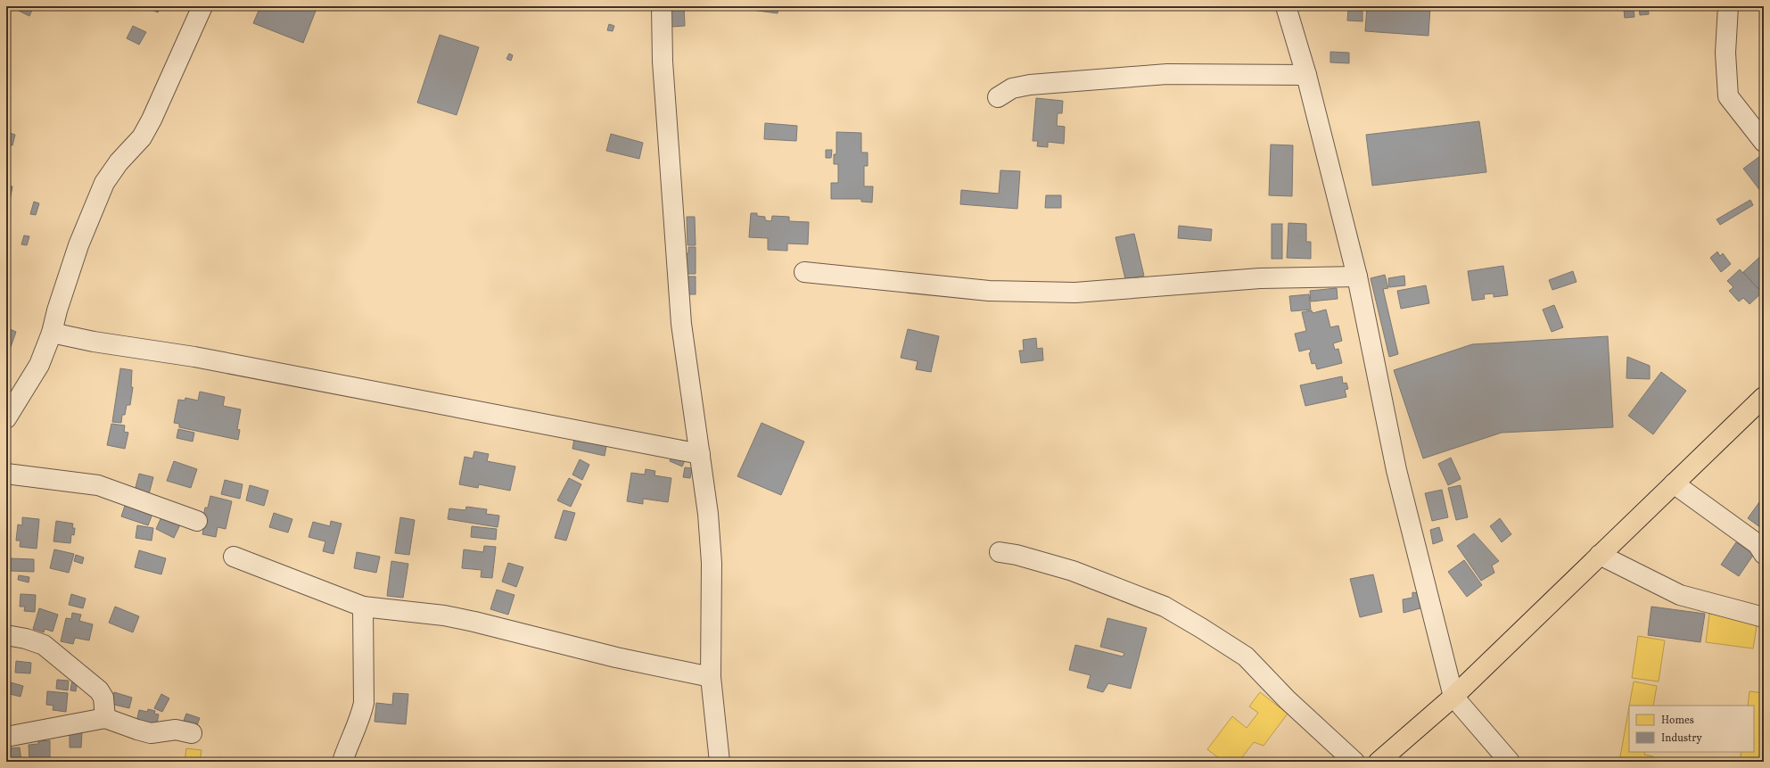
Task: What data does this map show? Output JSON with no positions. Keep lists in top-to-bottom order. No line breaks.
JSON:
{"legend":["Homes","Industry"]}
